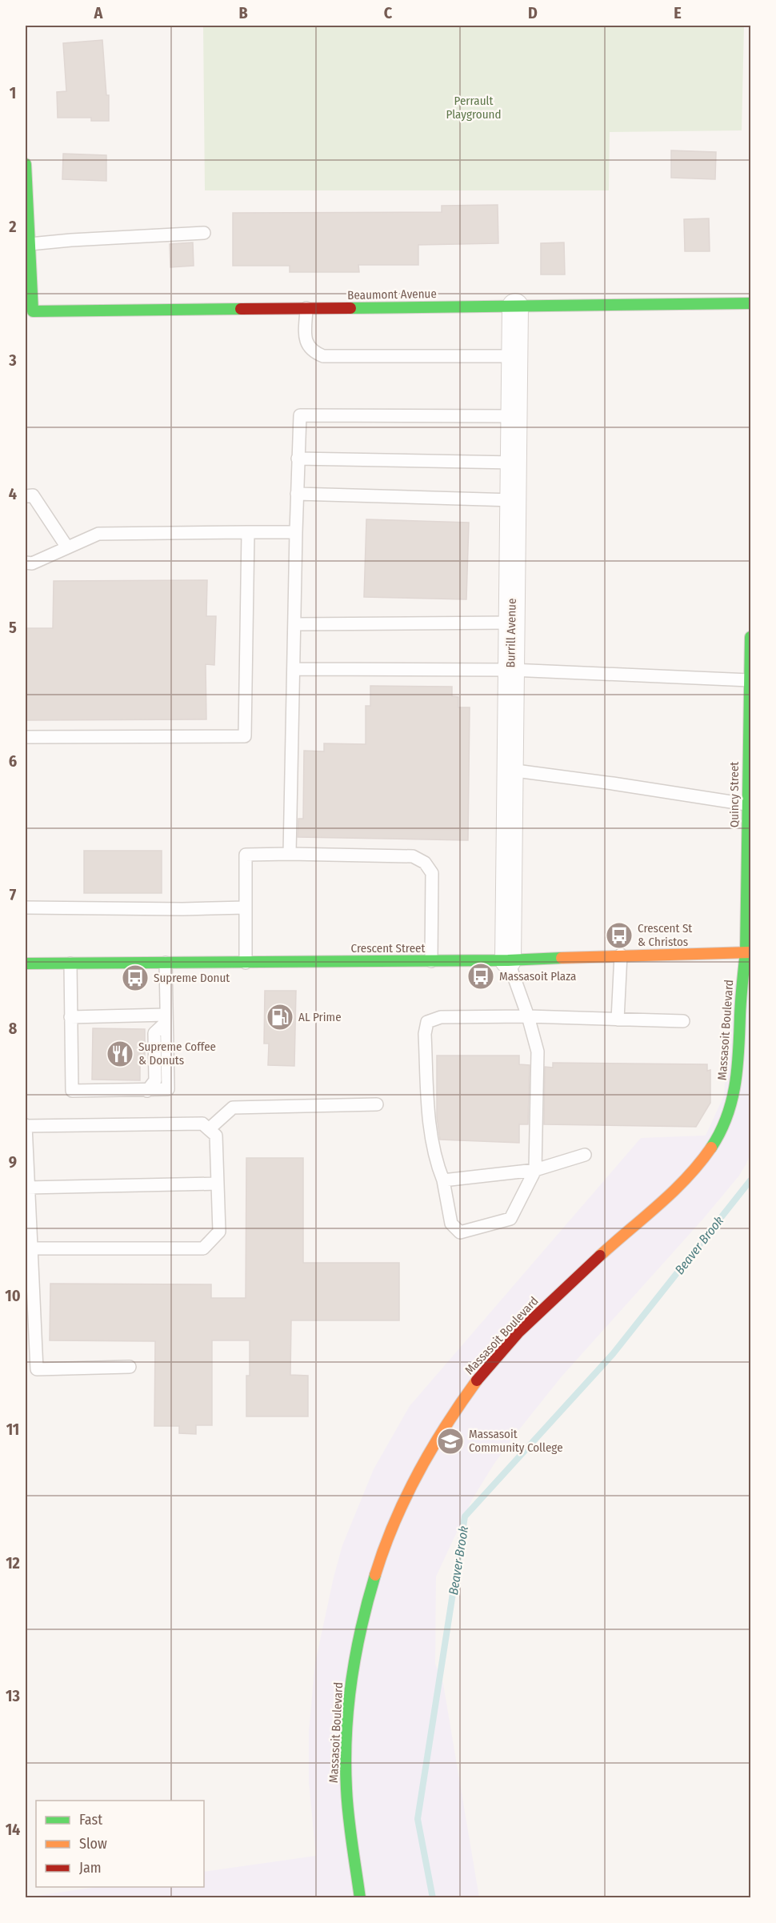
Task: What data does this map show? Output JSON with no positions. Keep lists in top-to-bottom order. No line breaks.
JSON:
{"streets":{"street":["Beaumont Avenue","Burrill Avenue","Quincy Street","Crescent Street","Massasoit Boulevard"]},"crossings":[["Beaumont Avenue","Burrill Avenue"],["Burrill Avenue","Crescent Street"],["Quincy Street","Crescent Street"],["Quincy Street","Massasoit Boulevard"],["Crescent Street","Massasoit Boulevard"]],"water":["Beaver Brook"],"parks":["Perrault Playground"],"places":{"bus stop":["Crescent St & Christos","Massasoit Plaza","Supreme Donut"],"fuel station":["AL Prime"],"restaurant":["Supreme Coffee & Donuts"],"school or university":["Massasoit Community College"]},"legend":["Fast","Slow","Jam"],"grid":{"columns":["A","B","C","D","E"],"rows":["1","2","3","4","5","6","7","8","9","10","11","12","13","14"]}}
